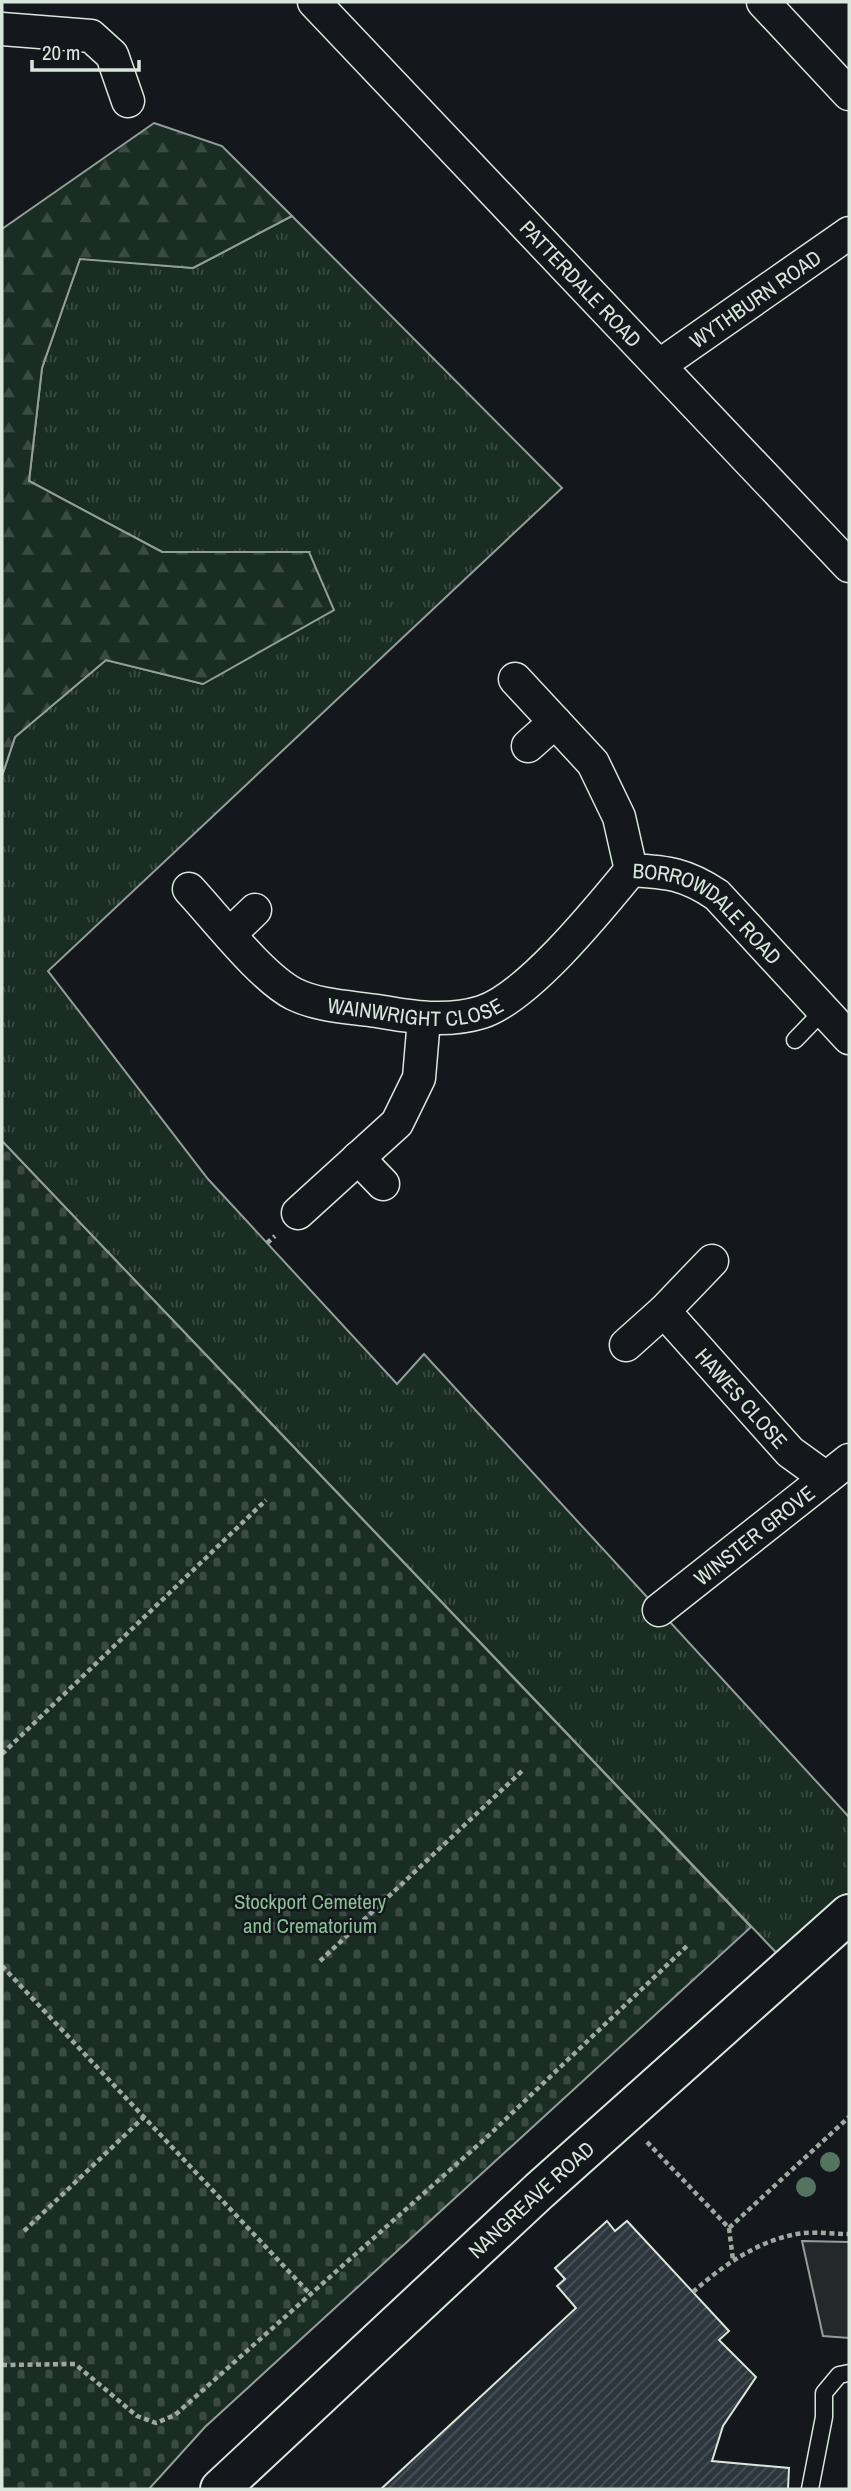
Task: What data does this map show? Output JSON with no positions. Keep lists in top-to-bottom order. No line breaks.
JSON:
{"streets":{"main road":["NANGREAVE ROAD"],"street":["PATTERDALE ROAD","WYTHBURN ROAD","BORROWDALE ROAD","WAINWRIGHT CLOSE","HAWES CLOSE","WINSTER GROVE"]},"crossings":[["PATTERDALE ROAD","WYTHBURN ROAD"],["BORROWDALE ROAD","WAINWRIGHT CLOSE"],["HAWES CLOSE","WINSTER GROVE"]],"parks":["Stockport Cemetery and Crematorium"],"scale_bar":"20 m"}
